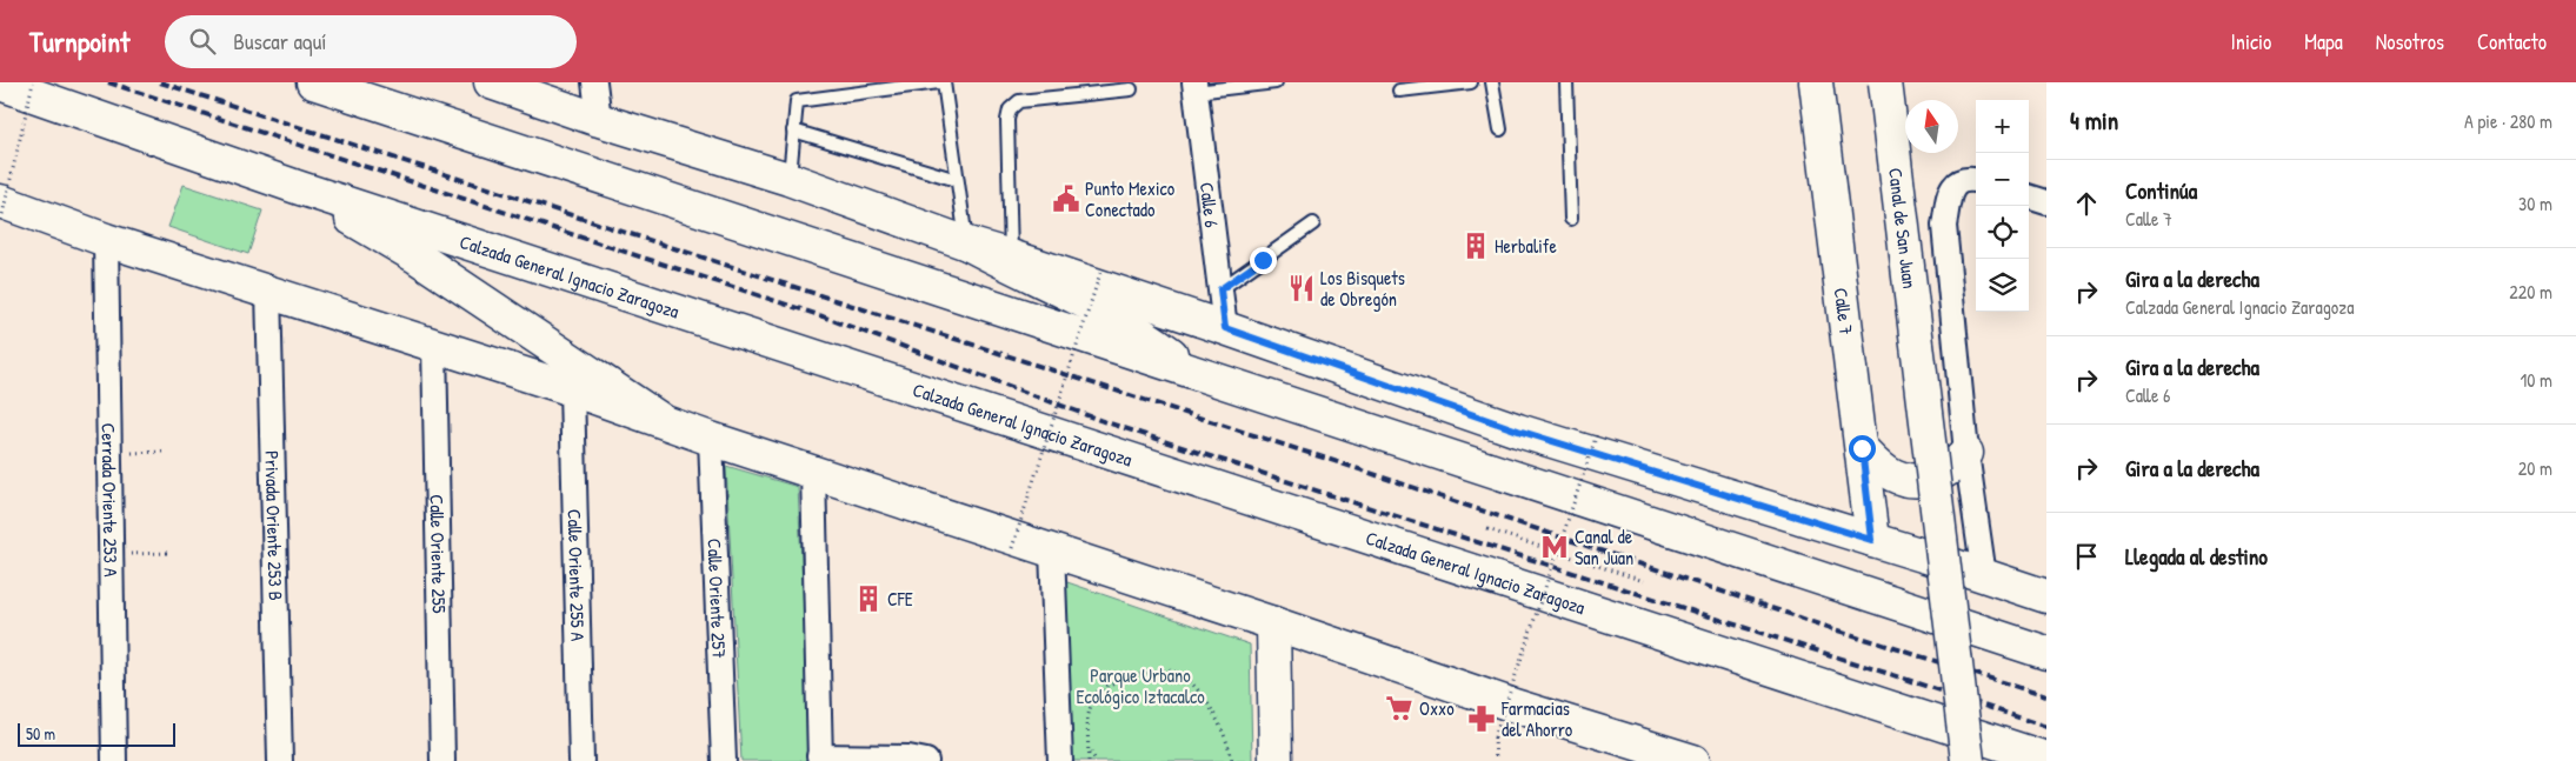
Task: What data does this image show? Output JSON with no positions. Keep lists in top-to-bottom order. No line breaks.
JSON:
{"streets":{"main road":["Canal de San Juan","Calzada General Ignacio Zaragoza","Calle 7"],"street":["Calle 6","Cerrada Oriente 253 A","Privada Oriente 253 B","Calle Oriente 255","Calle Oriente 255 A","Calle Oriente 257"]},"parks":["Parque Urbano Ecológico Iztacalco"],"places":{"public building":["Punto Mexico Conectado"],"building":["Herbalife","CFE"],"restaurant":["Los Bisquets de Obregón"],"metro station":["Canal de San Juan"],"supermarket":["Oxxo"],"pharmacy":["Farmacias del Ahorro"]},"scale_bar":"50 m","north":"top","page":{"header":"Turnpoint","search":"Buscar aquí","nav":["Inicio","Mapa","Nosotros","Contacto"],"heading":["4 min","A pie · 280 m"],"map_buttons":["+","−"],"list":[["Continúa","Calle 7","30 m"],["Gira a la derecha","Calzada General Ignacio Zaragoza","220 m"],["Gira a la derecha","Calle 6","10 m"],["Gira a la derecha","20 m"],"Llegada al destino"],"scale":"50 m"}}
